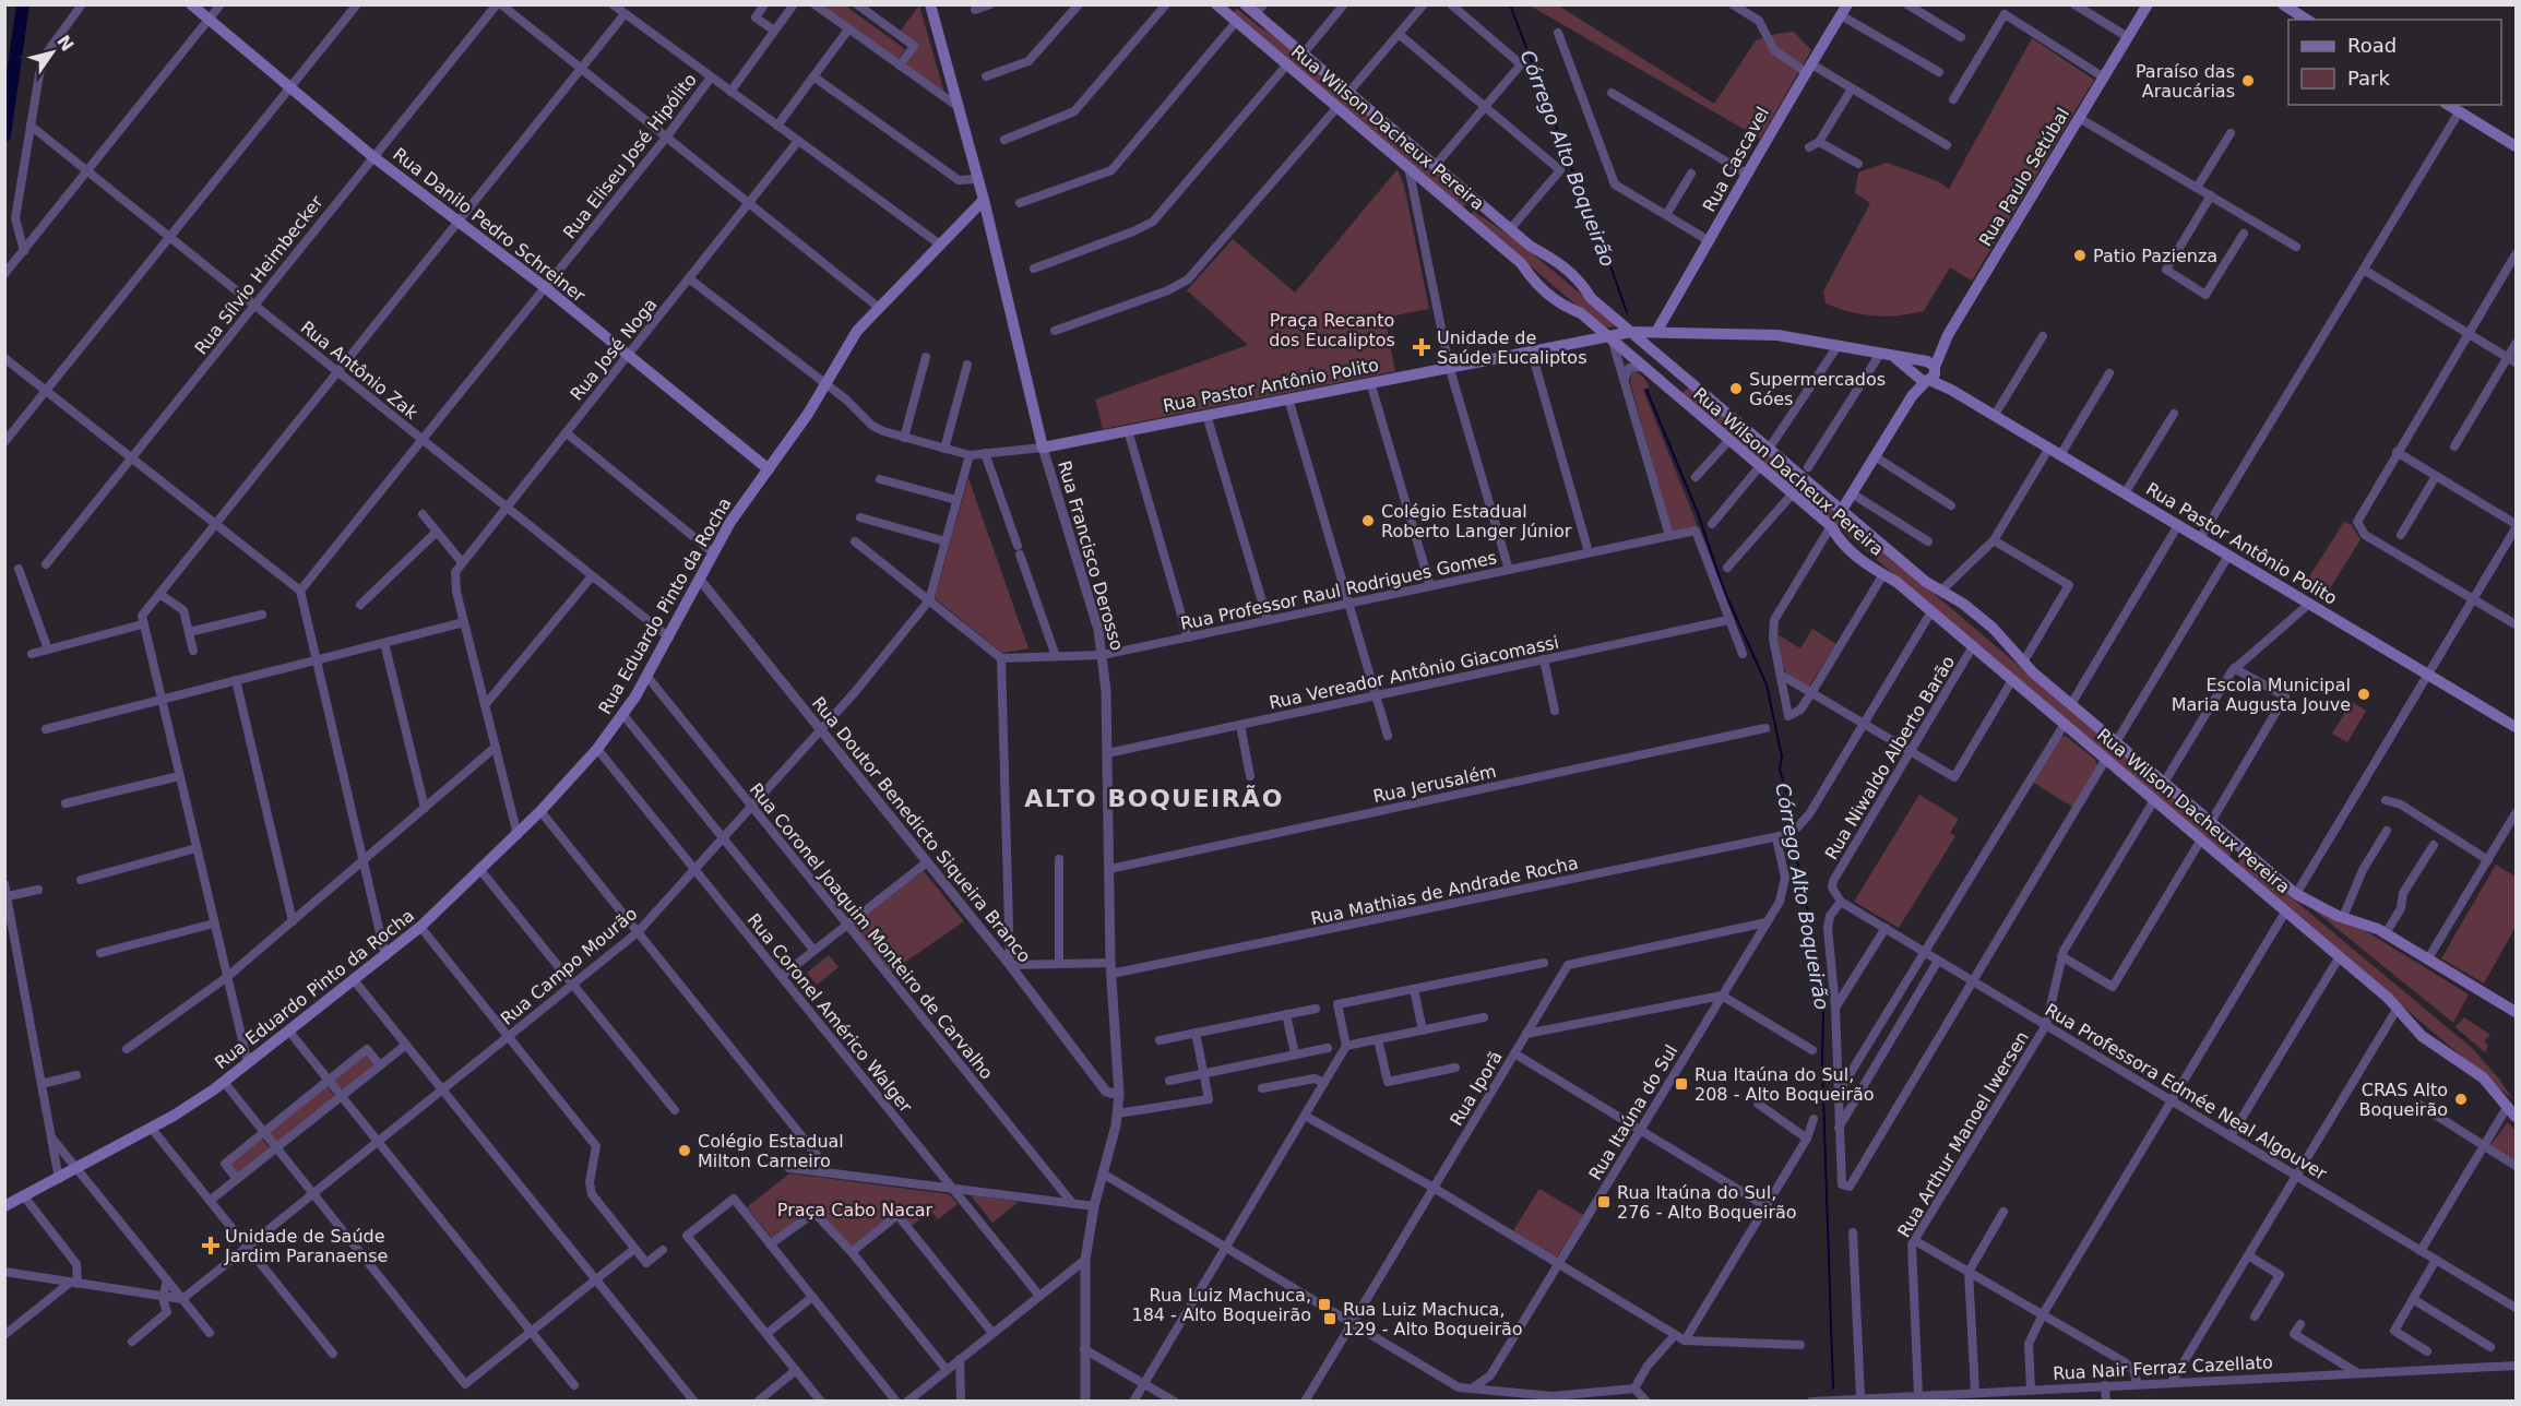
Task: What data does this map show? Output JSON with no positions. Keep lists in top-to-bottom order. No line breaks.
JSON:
{"streets":{"main road":["Rua Wilson Dacheux Pereira","Rua Cascavel","Rua Paulo Setúbal","Rua Danilo Pedro Schreiner","Rua Pastor Antônio Polito","Rua Francisco Derosso","Rua Eduardo Pinto da Rocha"],"street":["Rua Eliseu José Hipólito","Rua Sílvio Heimbecker","Rua José Noga","Rua Antônio Zak","Rua Professor Raul Rodrigues Gomes","Rua Vereador Antônio Giacomassi","Rua Niwaldo Alberto Barão","Rua Jerusalém","Rua Doutor Benedicto Siqueira Branco","Rua Mathias de Andrade Rocha","Rua Coronel Joaquim Monteiro de Carvalho","Rua Campo Mourão","Rua Coronel Américo Walger","Rua Iporã","Rua Professora Edmée Neal Algouver","Rua Itaúna do Sul","Rua Arthur Manoel Iwersen","Rua Nair Ferraz Cazellato"]},"crossings":[["Rua Wilson Dacheux Pereira","Rua Cascavel"],["Rua Wilson Dacheux Pereira","Rua Paulo Setúbal"],["Rua Wilson Dacheux Pereira","Rua Pastor Antônio Polito"],["Rua Wilson Dacheux Pereira","Rua Niwaldo Alberto Barão"],["Rua Wilson Dacheux Pereira","Rua Arthur Manoel Iwersen"],["Rua Eliseu José Hipólito","Rua Danilo Pedro Schreiner"],["Rua Eliseu José Hipólito","Rua Antônio Zak"],["Rua Cascavel","Rua Pastor Antônio Polito"],["Rua Paulo Setúbal","Rua Pastor Antônio Polito"],["Rua Danilo Pedro Schreiner","Rua Sílvio Heimbecker"],["Rua Danilo Pedro Schreiner","Rua José Noga"],["Rua Danilo Pedro Schreiner","Rua Eduardo Pinto da Rocha"],["Rua Sílvio Heimbecker","Rua Antônio Zak"],["Rua José Noga","Rua Antônio Zak"],["Rua Antônio Zak","Rua Eduardo Pinto da Rocha"],["Rua Pastor Antônio Polito","Rua Francisco Derosso"],["Rua Francisco Derosso","Rua Professor Raul Rodrigues Gomes"],["Rua Francisco Derosso","Rua Eduardo Pinto da Rocha"],["Rua Francisco Derosso","Rua Vereador Antônio Giacomassi"],["Rua Francisco Derosso","Rua Jerusalém"],["Rua Francisco Derosso","Rua Doutor Benedicto Siqueira Branco"],["Rua Francisco Derosso","Rua Mathias de Andrade Rocha"],["Rua Professor Raul Rodrigues Gomes","Rua Vereador Antônio Giacomassi"],["Rua Eduardo Pinto da Rocha","Rua Doutor Benedicto Siqueira Branco"],["Rua Eduardo Pinto da Rocha","Rua Coronel Joaquim Monteiro de Carvalho"],["Rua Eduardo Pinto da Rocha","Rua Coronel Américo Walger"],["Rua Niwaldo Alberto Barão","Rua Professora Edmée Neal Algouver"],["Rua Doutor Benedicto Siqueira Branco","Rua Mathias de Andrade Rocha"],["Rua Doutor Benedicto Siqueira Branco","Rua Campo Mourão"],["Rua Mathias de Andrade Rocha","Rua Itaúna do Sul"],["Rua Coronel Joaquim Monteiro de Carvalho","Rua Campo Mourão"],["Rua Campo Mourão","Rua Coronel Américo Walger"],["Rua Iporã","Rua Itaúna do Sul"],["Rua Professora Edmée Neal Algouver","Rua Arthur Manoel Iwersen"],["Rua Arthur Manoel Iwersen","Rua Nair Ferraz Cazellato"]],"districts":["ALTO BOQUEIRÃO"],"water":["Córrego Alto Boqueirão"],"parks":["Praça Recanto dos Eucaliptos","Praça Cabo Nacar"],"places":{"other":["Paraíso das Araucárias","Patio Pazienza","Supermercados Góes","Colégio Estadual Roberto Langer Júnior","Escola Municipal Maria Augusta Jouve","CRAS Alto Boqueirão","Colégio Estadual Milton Carneiro"],"health":["Unidade de Saúde Eucaliptos","Unidade de Saúde Jardim Paranaense"],"transit":["Rua Itaúna do Sul, 208 - Alto Boqueirão","Rua Itaúna do Sul, 276 - Alto Boqueirão","Rua Luiz Machuca, 184 - Alto Boqueirão","Rua Luiz Machuca, 129 - Alto Boqueirão"]},"legend":["Road","Park"],"north":"top right"}
